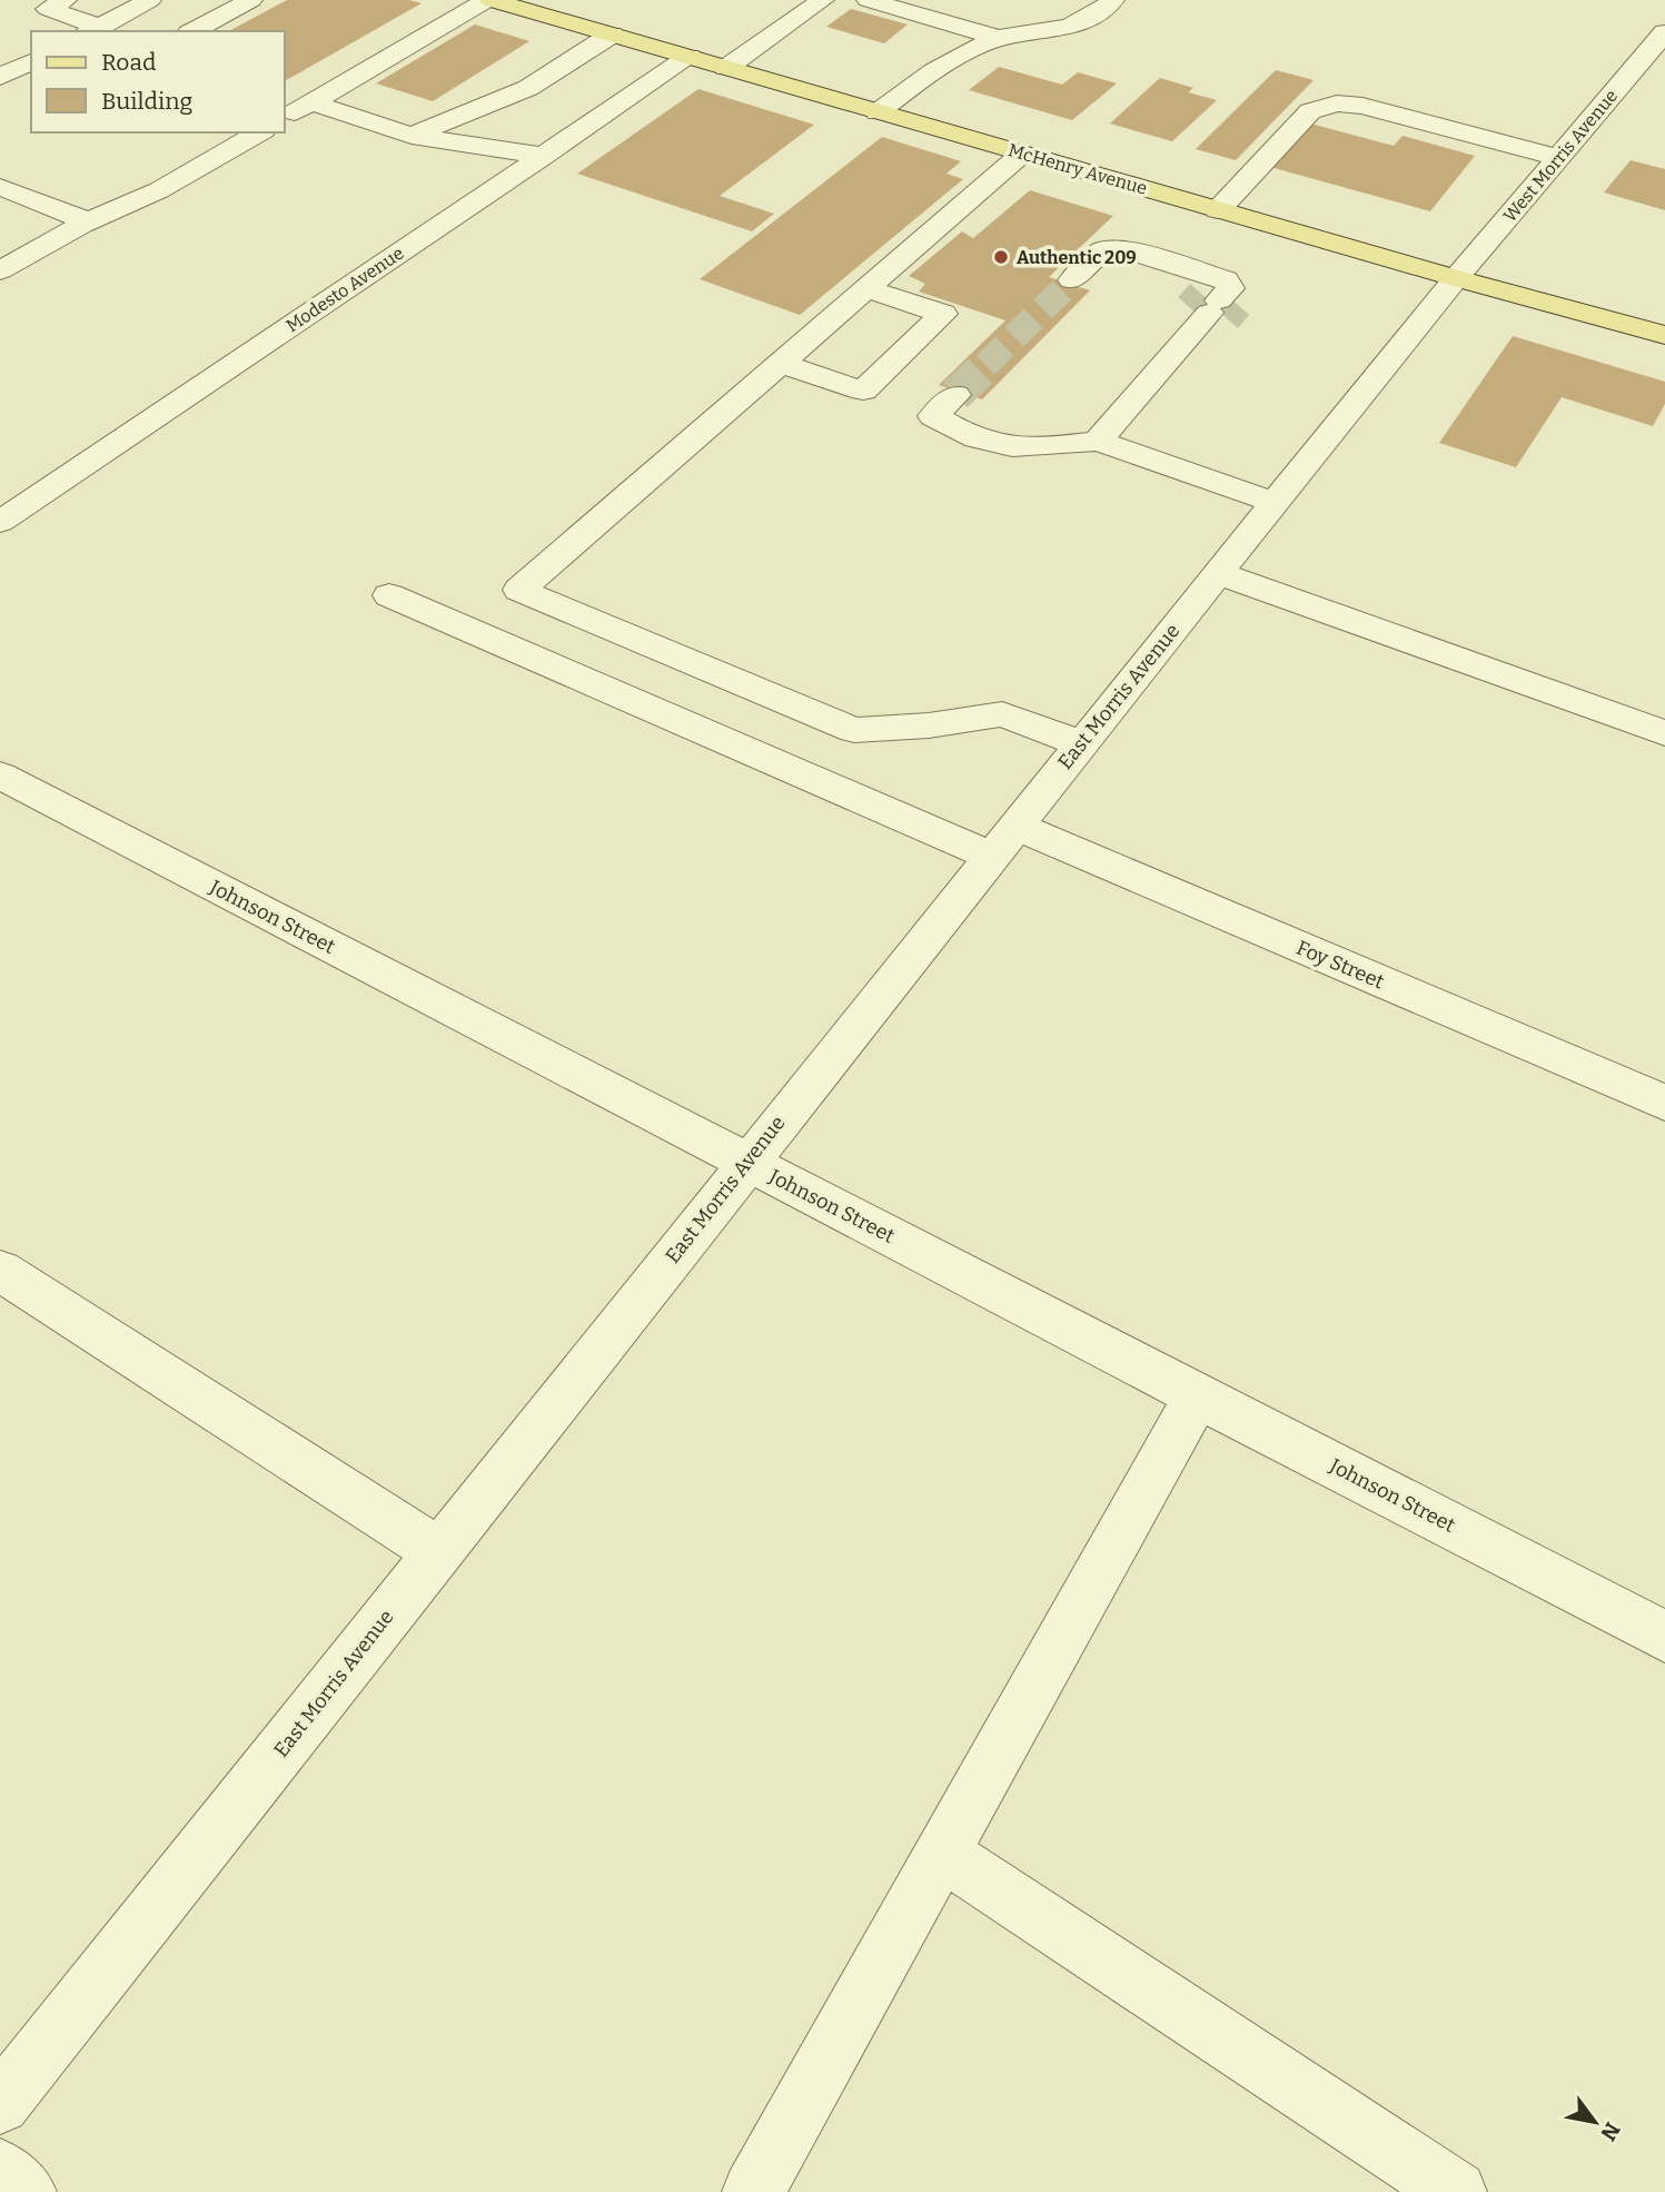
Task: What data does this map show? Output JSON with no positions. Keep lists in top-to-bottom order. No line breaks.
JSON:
{"streets":{"main road":["McHenry Avenue"],"street":["West Morris Avenue","Modesto Avenue","East Morris Avenue","Johnson Street","Foy Street"]},"crossings":[["West Morris Avenue","McHenry Avenue"],["West Morris Avenue","East Morris Avenue"],["McHenry Avenue","Modesto Avenue"],["McHenry Avenue","East Morris Avenue"],["East Morris Avenue","Johnson Street"],["East Morris Avenue","Foy Street"]],"places":["Authentic 209"],"legend":["Road","Building"],"north":"bottom right"}
